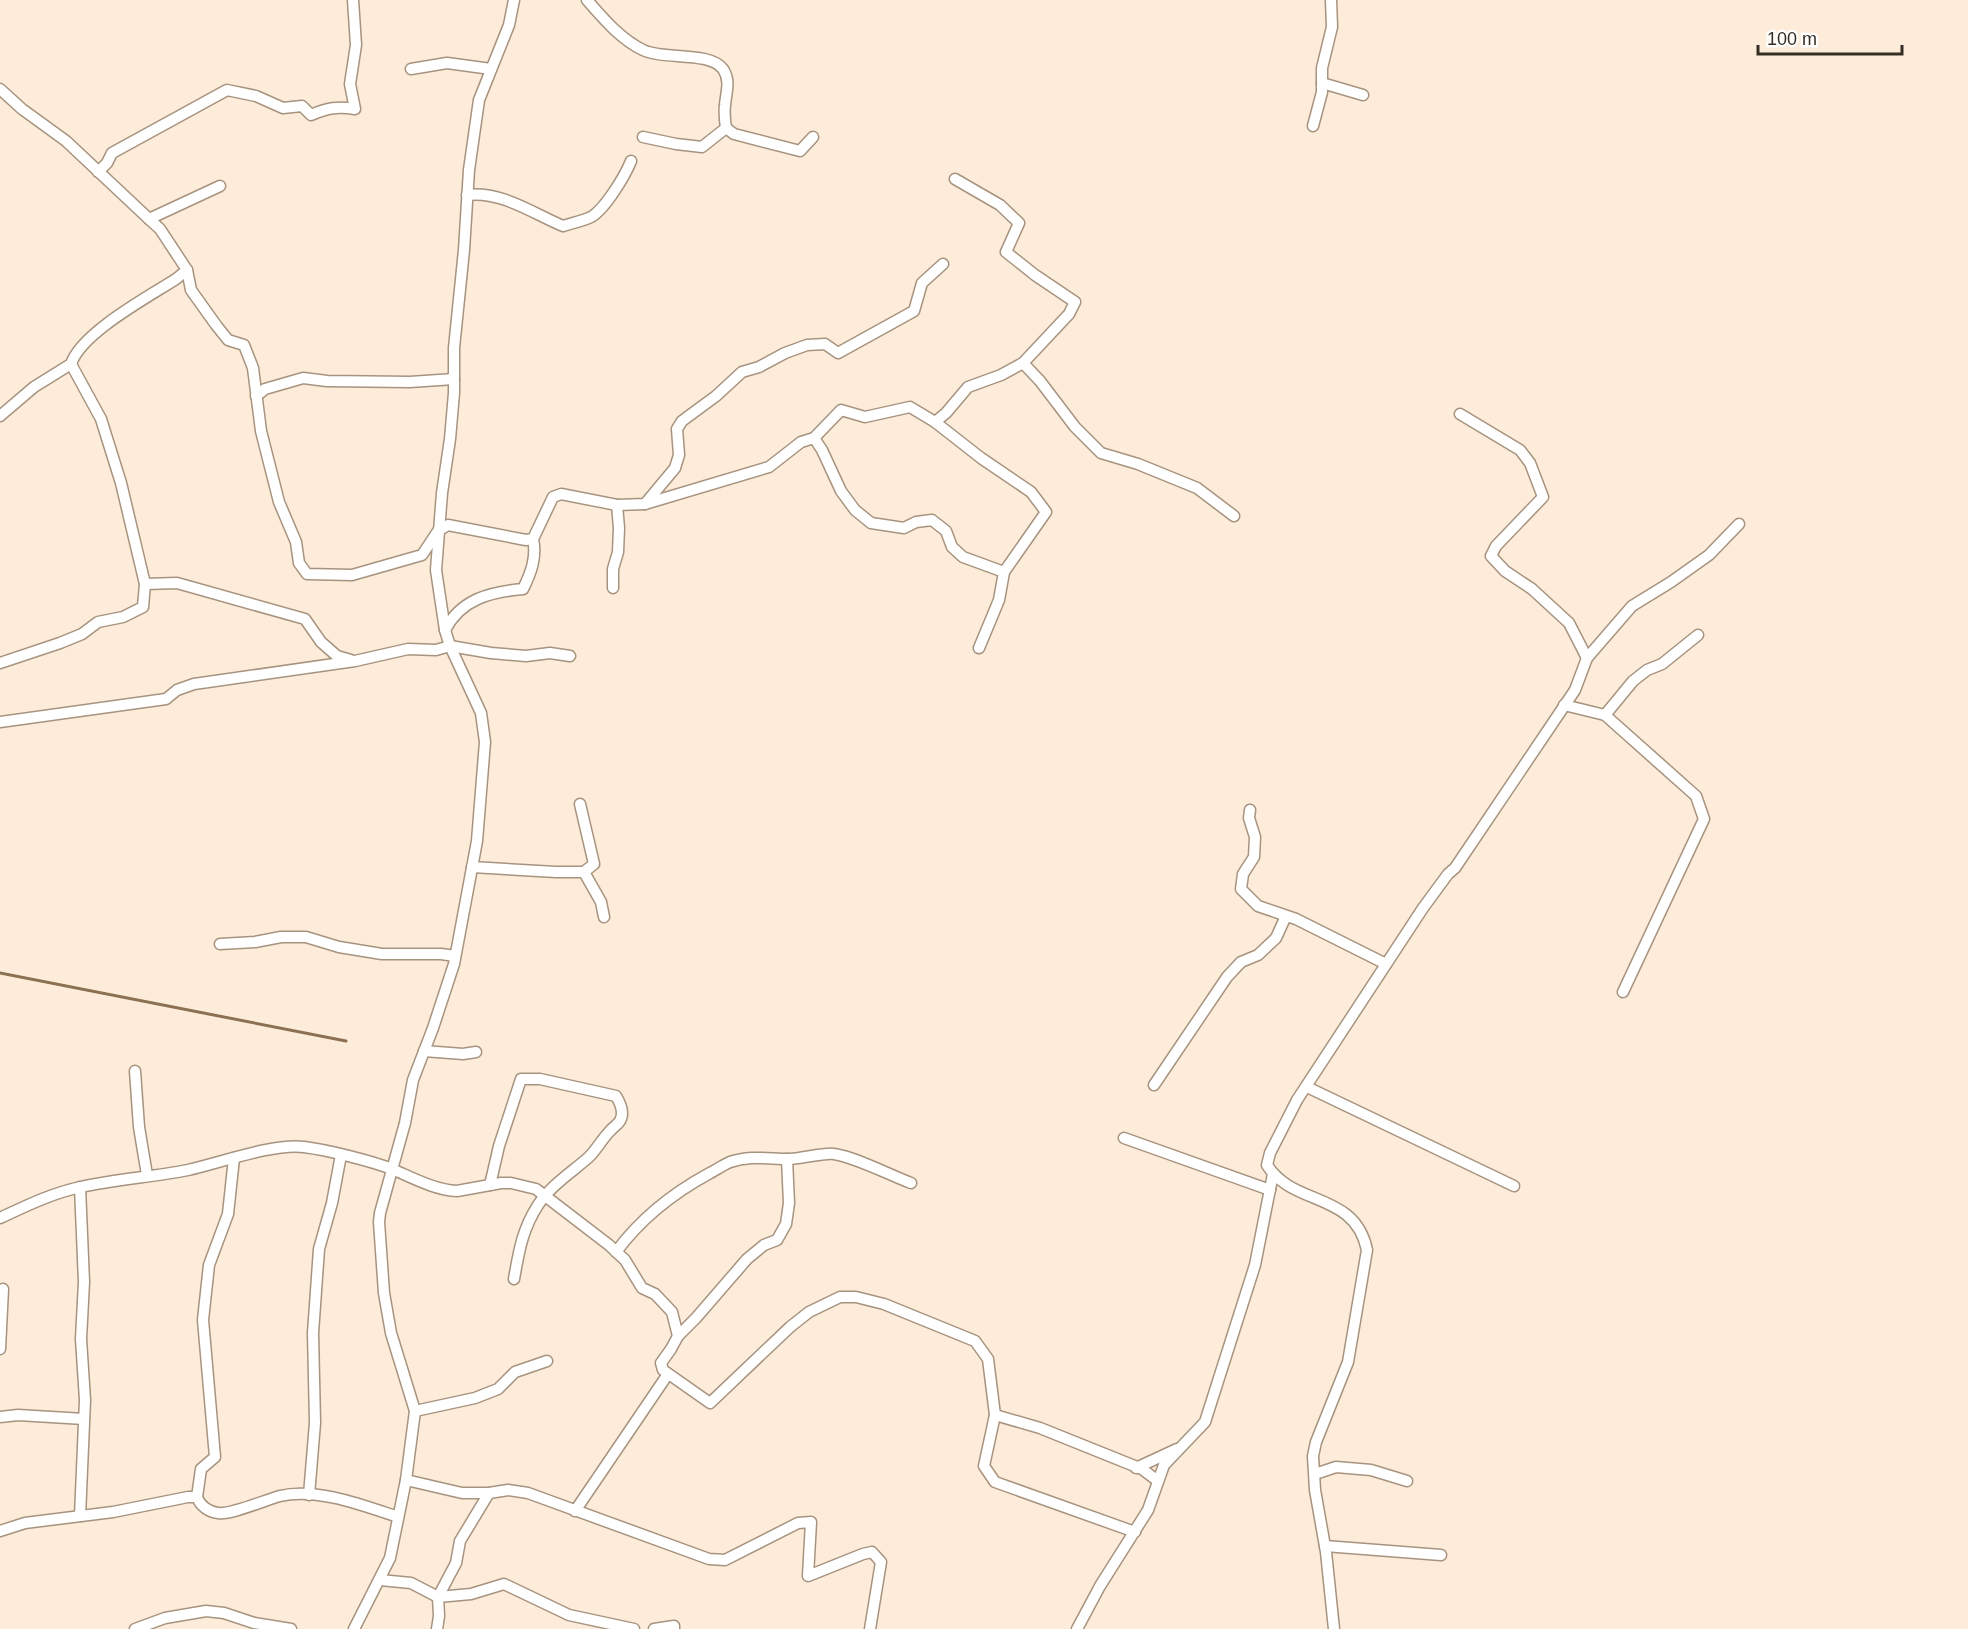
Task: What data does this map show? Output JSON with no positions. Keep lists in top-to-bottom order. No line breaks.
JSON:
{"scale_bar":"100 m"}
